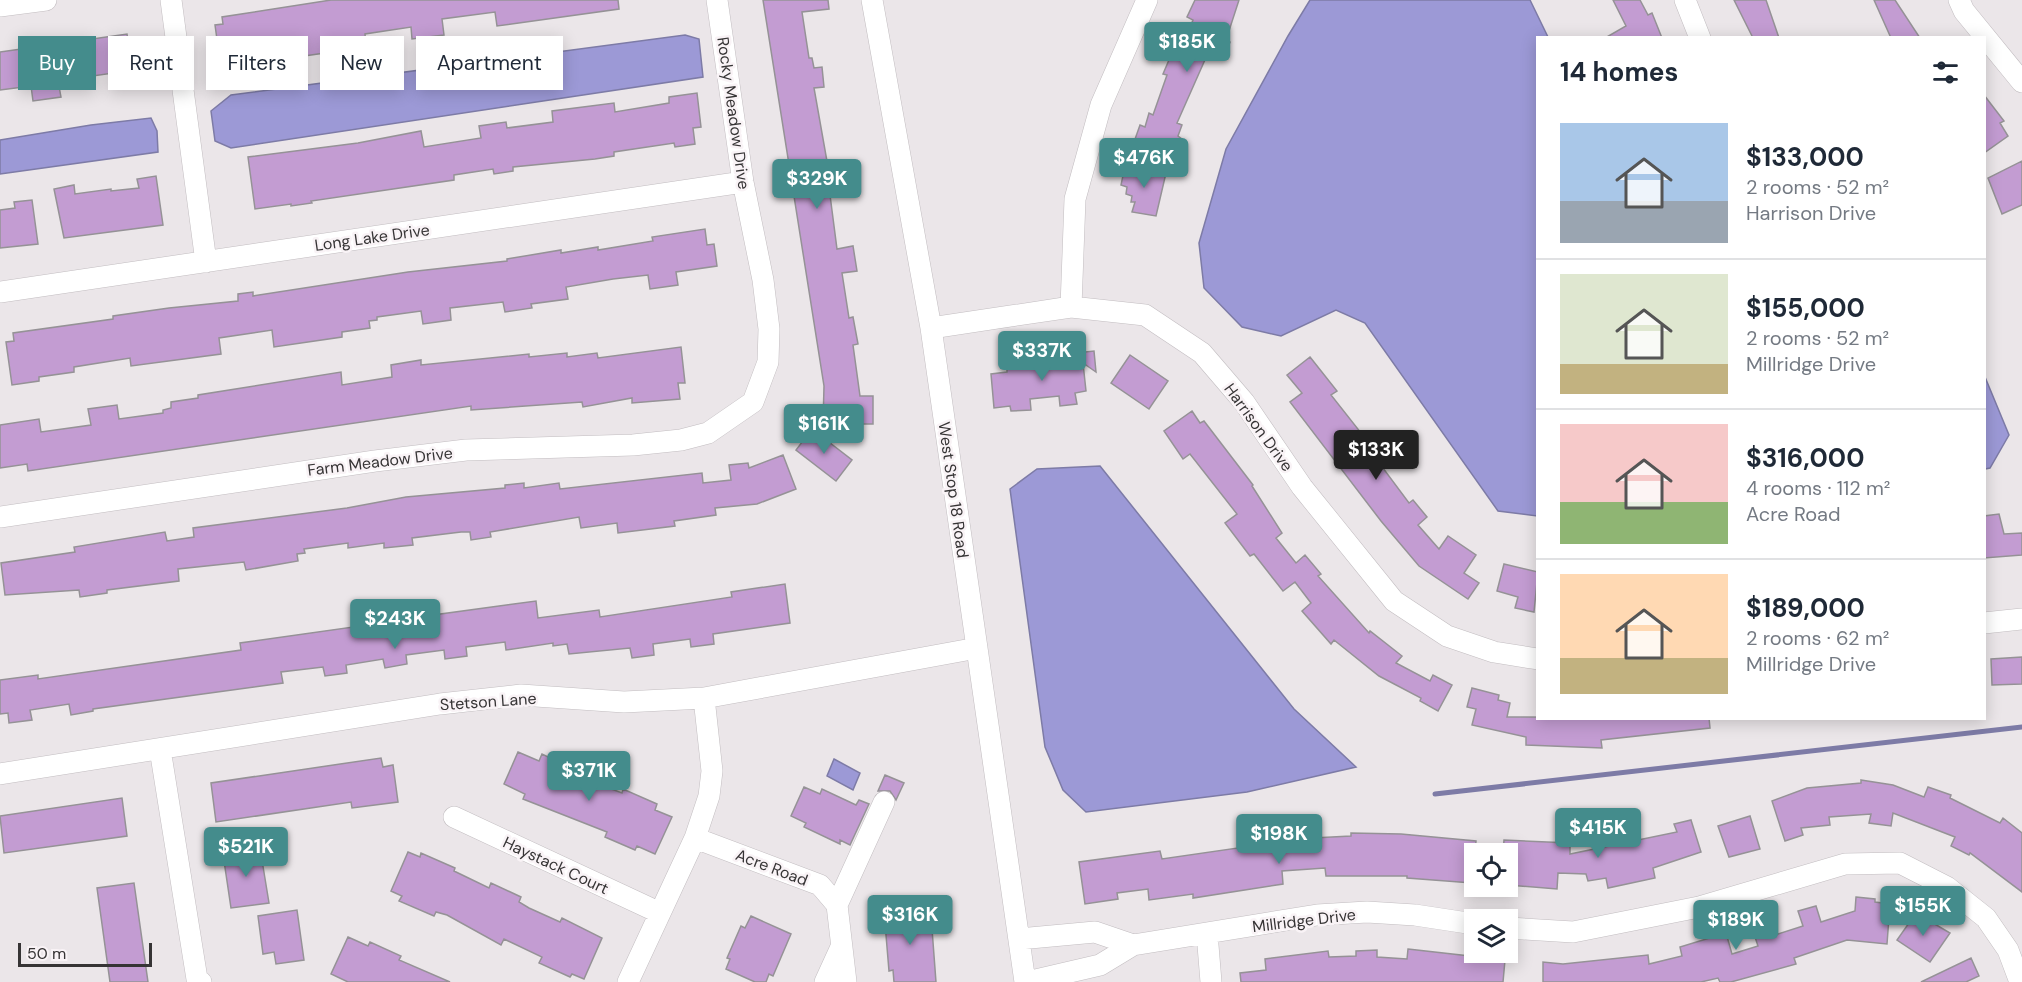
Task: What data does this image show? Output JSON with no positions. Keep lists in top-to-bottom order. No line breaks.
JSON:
{"streets":{"street":["Rocky Meadow Drive","Long Lake Drive","Harrison Drive","Farm Meadow Drive","West Stop 18 Road","Stetson Lane","Haystack Court","Acre Road","Millridge Drive"]},"crossings":[["Rocky Meadow Drive","Long Lake Drive"],["Rocky Meadow Drive","Farm Meadow Drive"],["Harrison Drive","West Stop 18 Road"],["West Stop 18 Road","Stetson Lane"],["West Stop 18 Road","Millridge Drive"]],"scale_bar":"50 m","page":{"price":["$185K","$476K","$329K","$337K","$161K","$133K","$243K","$371K","$415K","$198K","$521K","$155K","$316K","$189K"],"chip":["Buy","Rent","Filters","New","Apartment"],"heading":"14 homes","list":[{"name":"$133,000","note":"2 rooms · 52 m² · Harrison Drive"},{"name":"$155,000","note":"2 rooms · 52 m² · Millridge Drive"},{"name":"$316,000","note":"4 rooms · 112 m² · Acre Road"},{"name":"$189,000","note":"2 rooms · 62 m² · Millridge Drive"}],"scale":"50 m"}}
